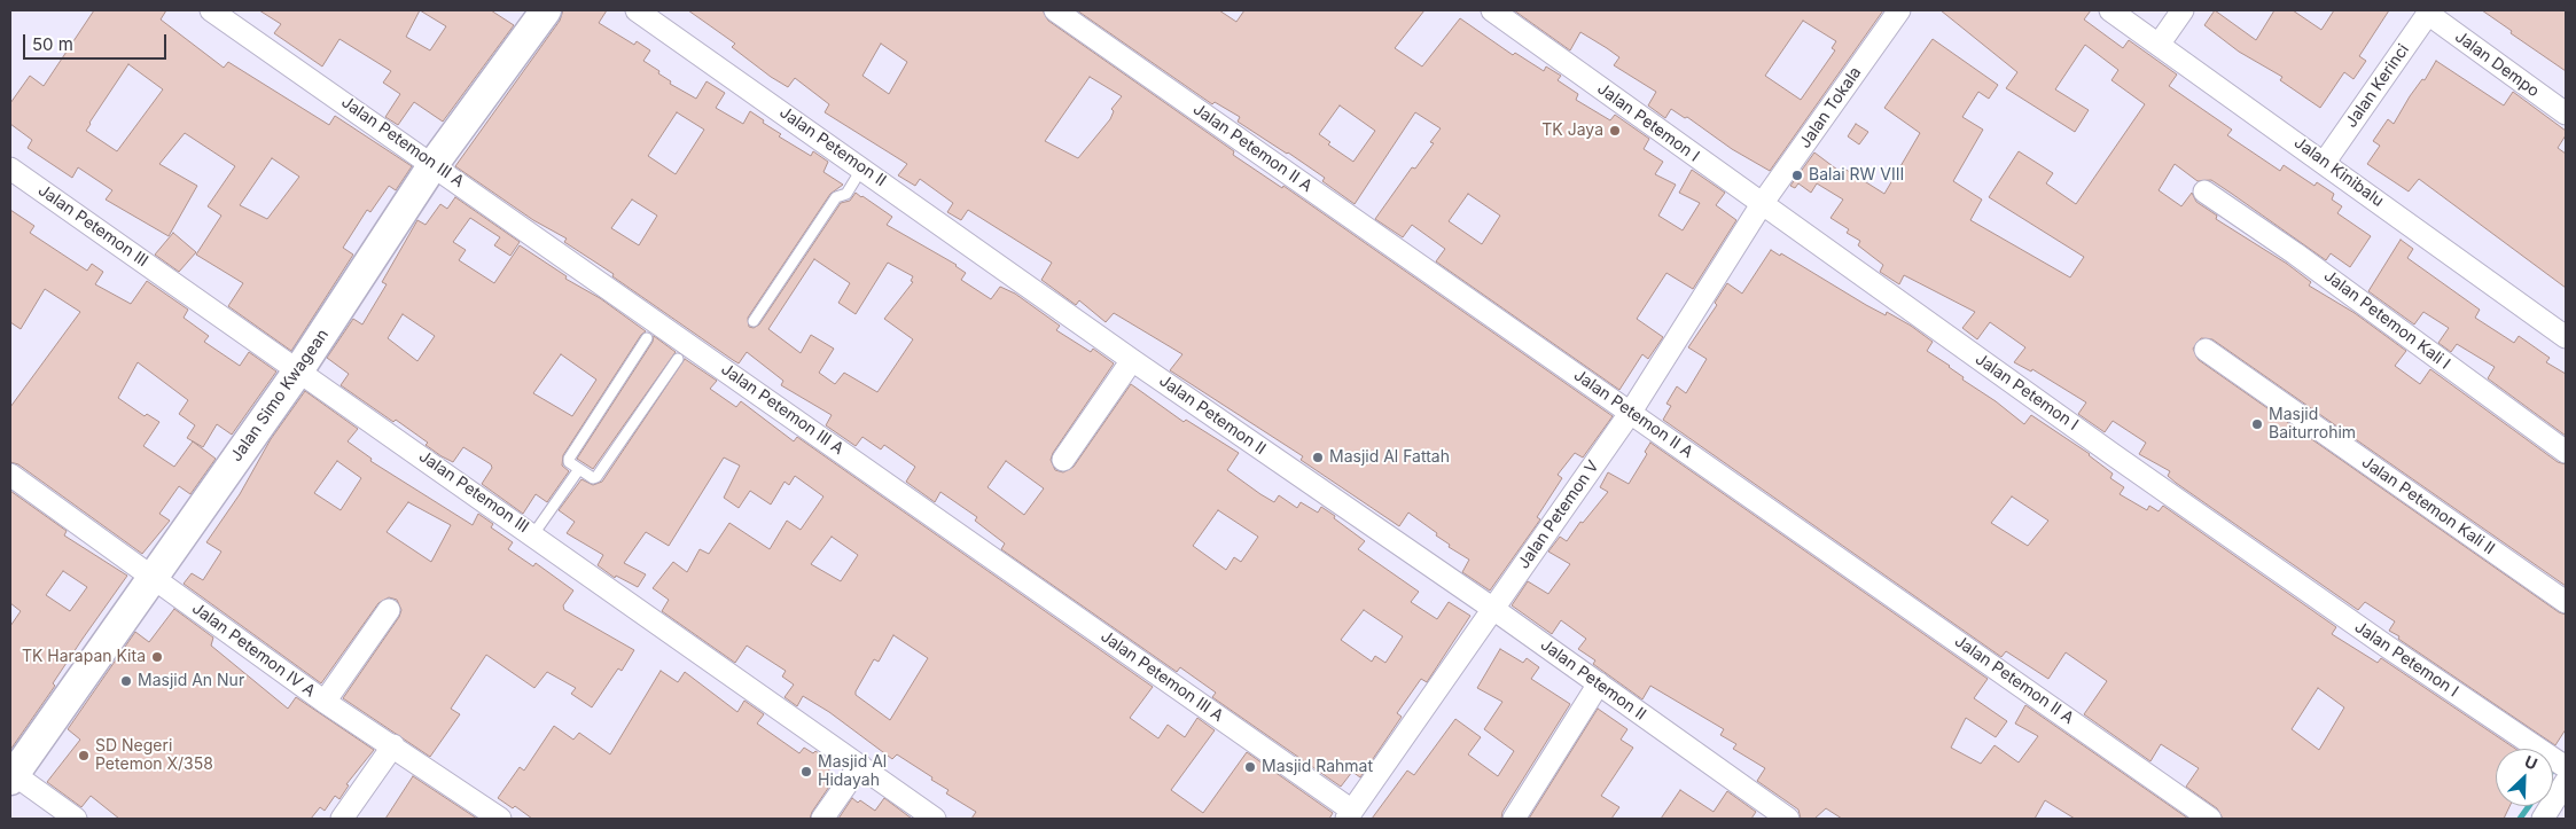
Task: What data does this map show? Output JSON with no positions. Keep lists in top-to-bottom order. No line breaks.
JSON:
{"streets":{"street":["Jalan Dempo","Jalan Kerinci","Jalan Tokala","Jalan Petemon I","Jalan Petemon III A","Jalan Petemon II","Jalan Petemon II A","Jalan Kinibalu","Jalan Petemon III","Jalan Petemon Kali I","Jalan Simo Kwagean","Jalan Petemon Kali II","Jalan Petemon V","Jalan Petemon IV A"]},"crossings":[["Jalan Dempo","Jalan Kerinci"],["Jalan Kerinci","Jalan Kinibalu"],["Jalan Tokala","Jalan Petemon I"],["Jalan Tokala","Jalan Petemon V"],["Jalan Petemon I","Jalan Petemon V"],["Jalan Petemon III A","Jalan Simo Kwagean"],["Jalan Petemon III A","Jalan Petemon V"],["Jalan Petemon II","Jalan Petemon V"],["Jalan Petemon II A","Jalan Petemon V"],["Jalan Petemon III","Jalan Simo Kwagean"],["Jalan Simo Kwagean","Jalan Petemon IV A"]],"places":["TK Jaya","Balai RW VIII","Masjid Baiturrohim","Masjid Al Fattah","TK Harapan Kita","Masjid An Nur","SD Negeri Petemon X/358","Masjid Rahmat","Masjid Al Hidayah"],"scale_bar":"50 m","north":"top right"}
